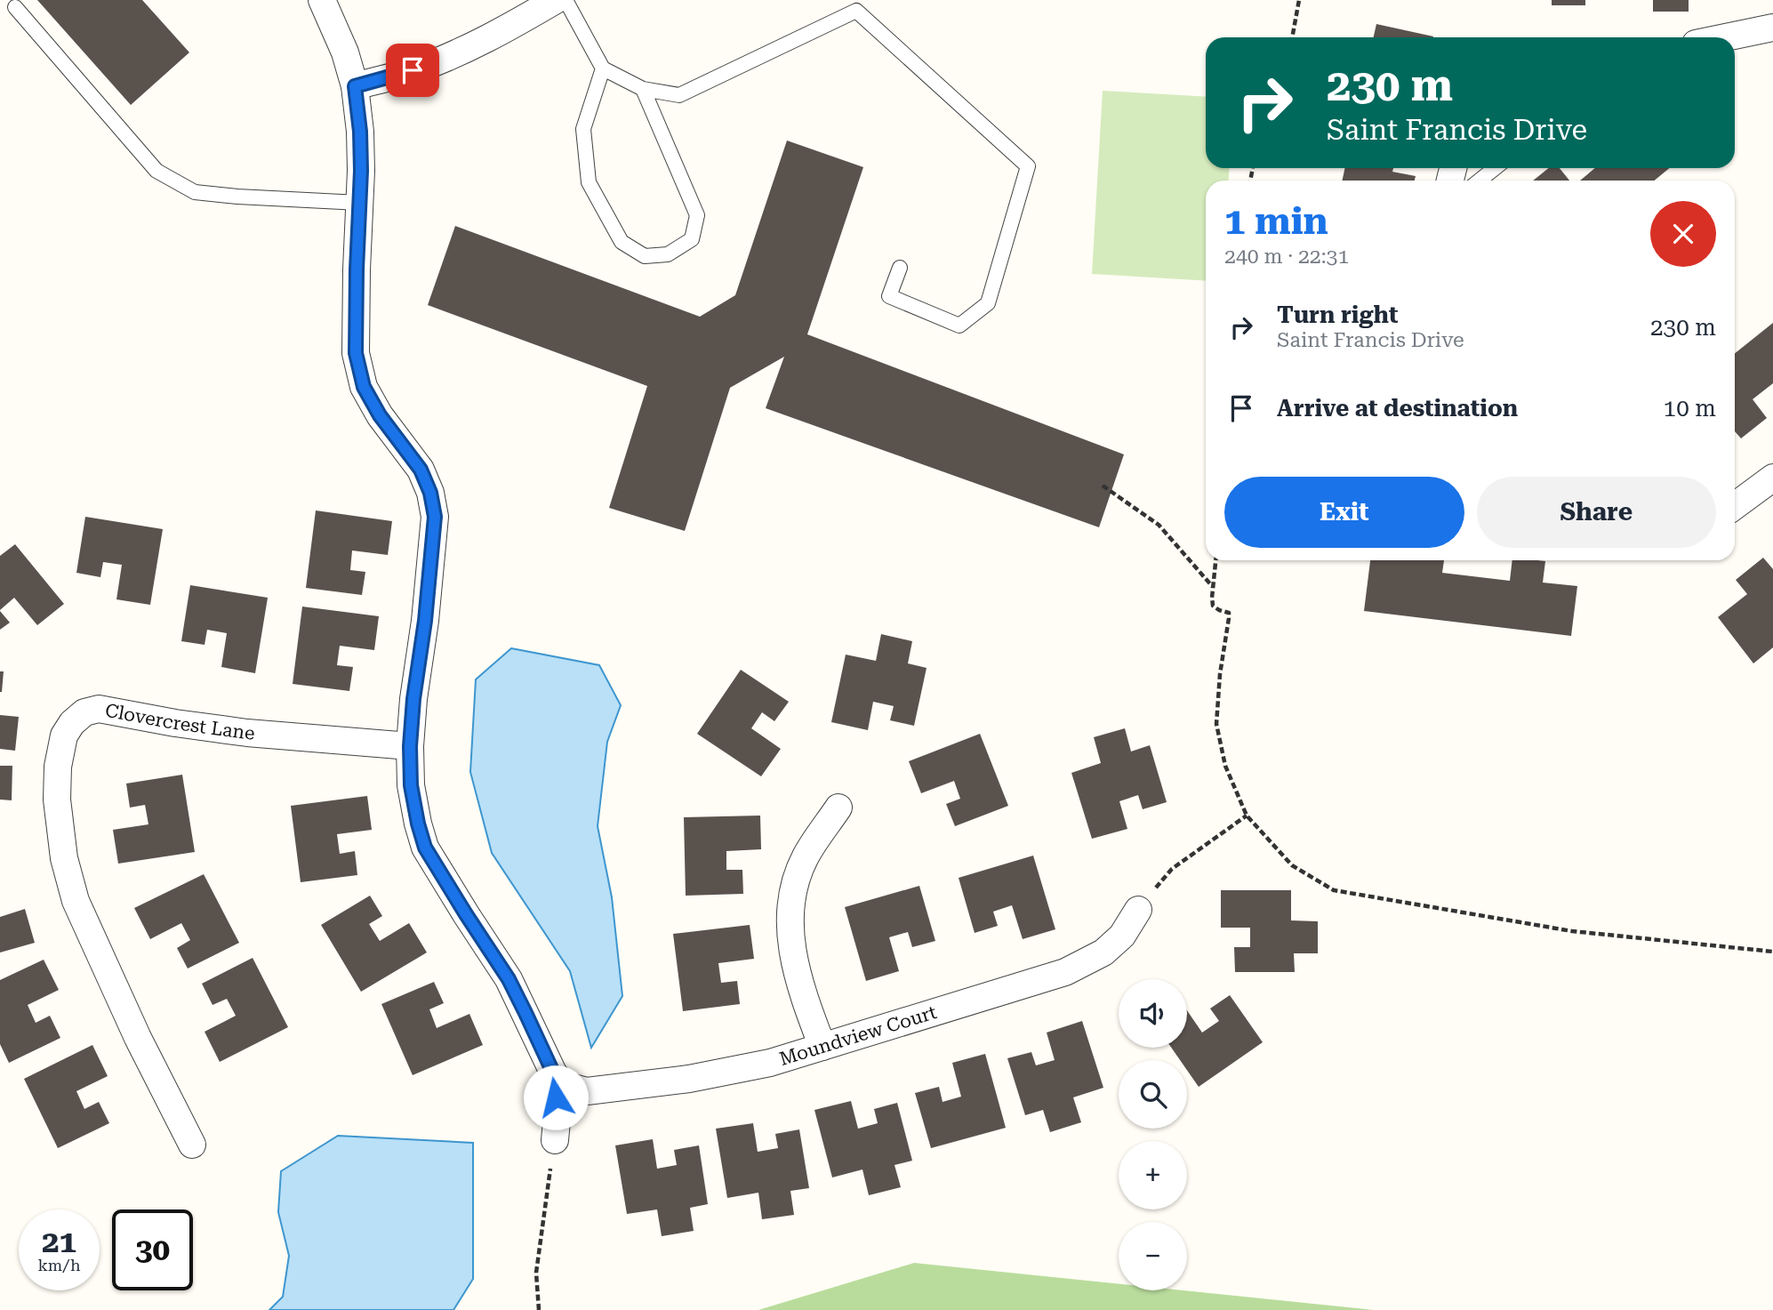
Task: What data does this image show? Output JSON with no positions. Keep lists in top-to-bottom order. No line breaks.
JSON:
{"streets":{"street":["Clovercrest Lane","Moundview Court"]},"page":{"turn":["230 m","Saint Francis Drive"],"heading":["1 min","240 m · 22:31"],"list":[{"name":"Turn right","note":"Saint Francis Drive","value":"230 m"},{"name":"Arrive at destination","value":"10 m"}],"buttons":["Exit","Share"],"map_buttons":["+","−"],"speed":"21 km/h","limit":"30"}}
